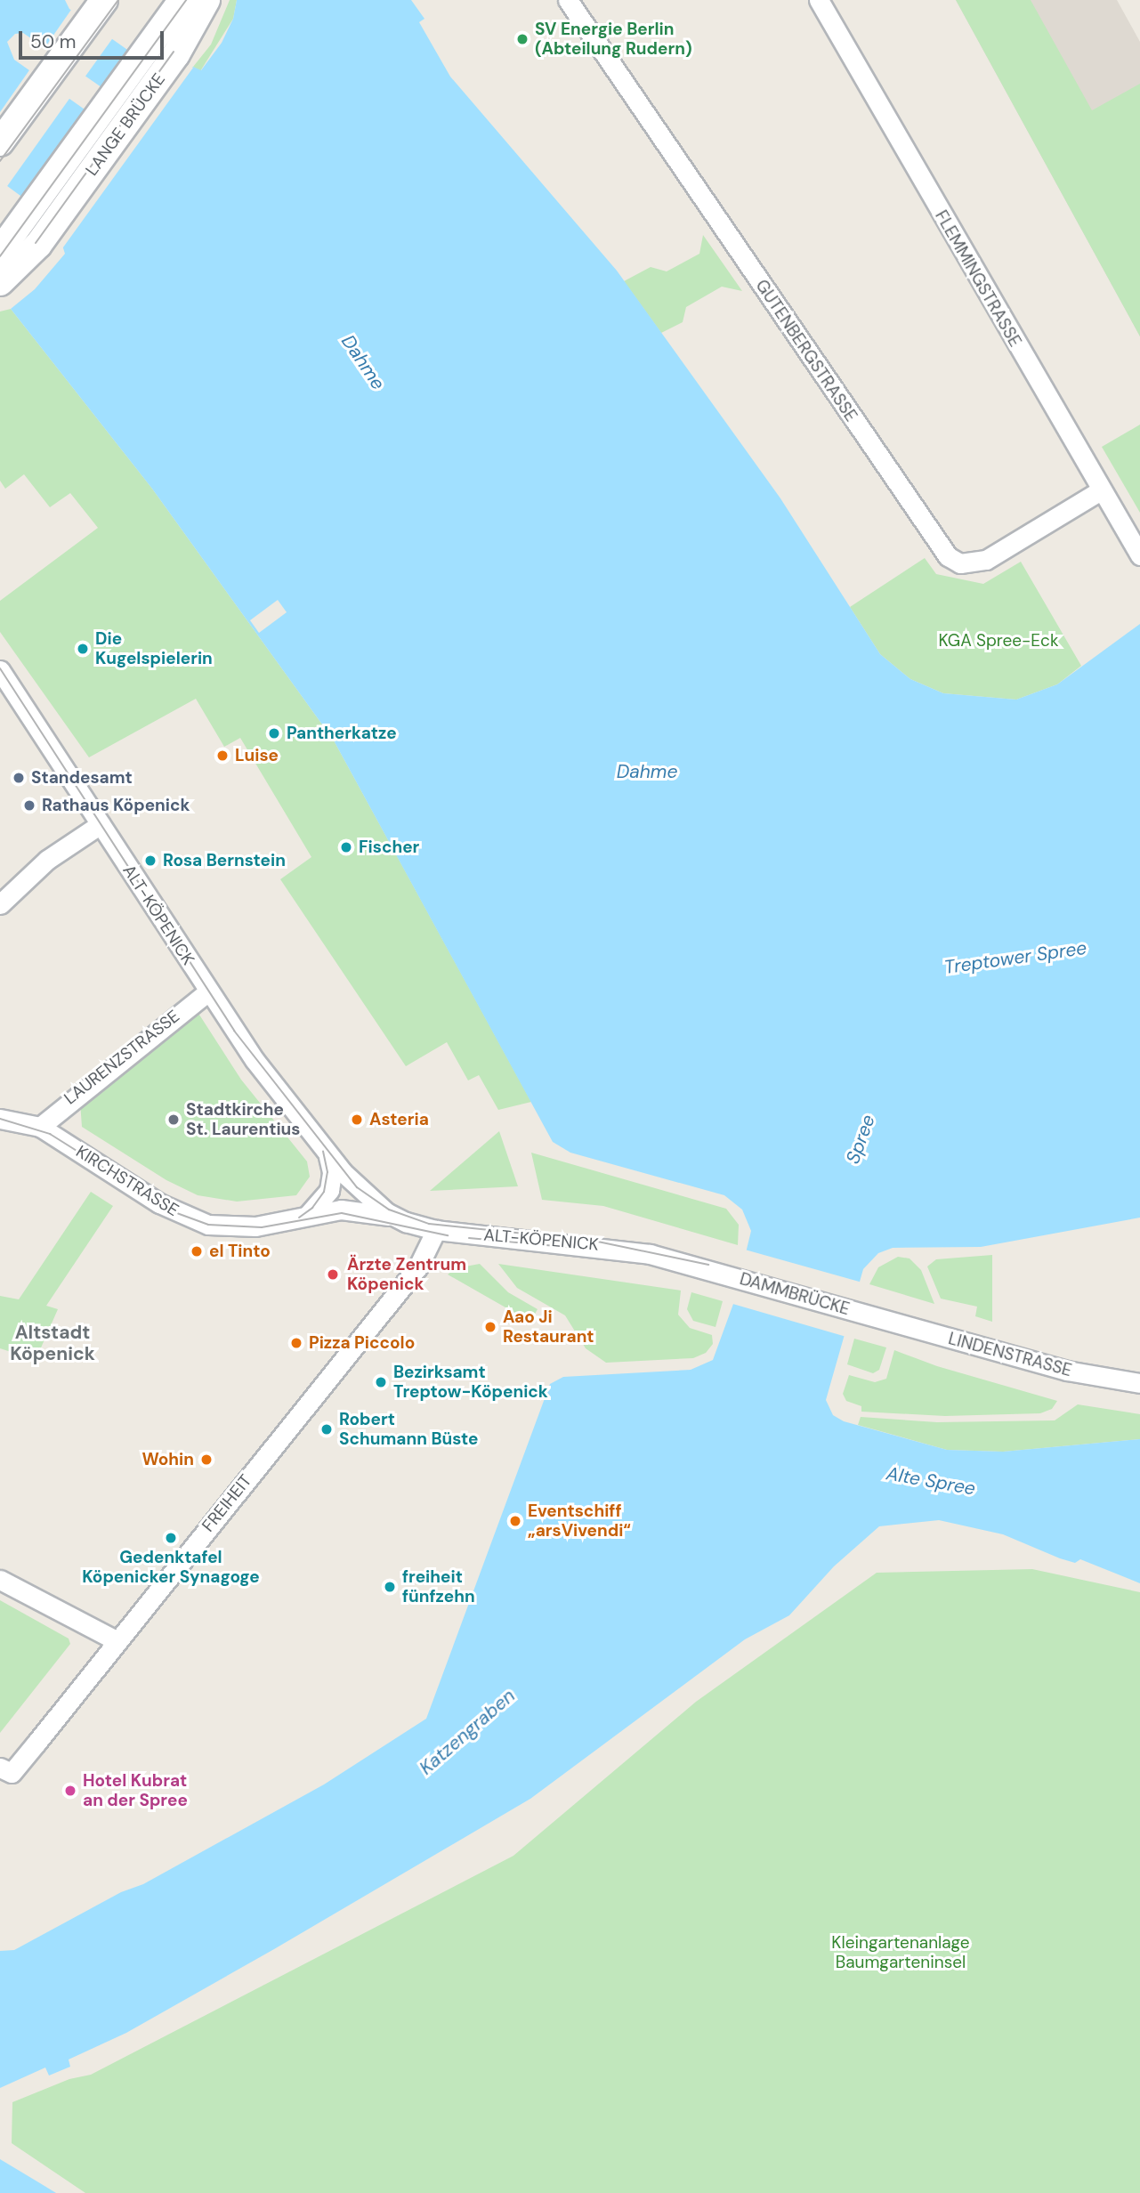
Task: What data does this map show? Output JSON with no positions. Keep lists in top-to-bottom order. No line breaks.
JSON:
{"streets":{"main road":["LANGE BRÜCKE"],"street":["FLEMMINGSTRASSE","GUTENBERGSTRASSE","ALT-KÖPENICK","LAURENZSTRASSE","KIRCHSTRASSE","DAMMBRÜCKE","LINDENSTRASSE","FREIHEIT"]},"crossings":[["FLEMMINGSTRASSE","GUTENBERGSTRASSE"],["ALT-KÖPENICK","LAURENZSTRASSE"],["ALT-KÖPENICK","KIRCHSTRASSE"],["ALT-KÖPENICK","DAMMBRÜCKE"],["ALT-KÖPENICK","FREIHEIT"],["LAURENZSTRASSE","KIRCHSTRASSE"],["DAMMBRÜCKE","LINDENSTRASSE"]],"districts":["Altstadt Köpenick"],"water":["Dahme","Treptower Spree","Spree","Alte Spree","Katzengraben"],"parks":["KGA Spree-Eck","Kleingartenanlage Baumgarteninsel"],"places":["SV Energie Berlin (Abteilung Rudern)","Die Kugelspielerin","Pantherkatze","Luise","Standesamt","Rathaus Köpenick","Fischer","Rosa Bernstein","Stadtkirche St. Laurentius","Asteria","el Tinto","Ärzte Zentrum Köpenick","Aao Ji Restaurant","Pizza Piccolo","Bezirksamt Treptow-Köpenick","Robert Schumann Büste","Wohin","Eventschiff „arsVivendi“","Gedenktafel Köpenicker Synagoge","freiheit fünfzehn","Hotel Kubrat an der Spree"],"scale_bar":"50 m"}
